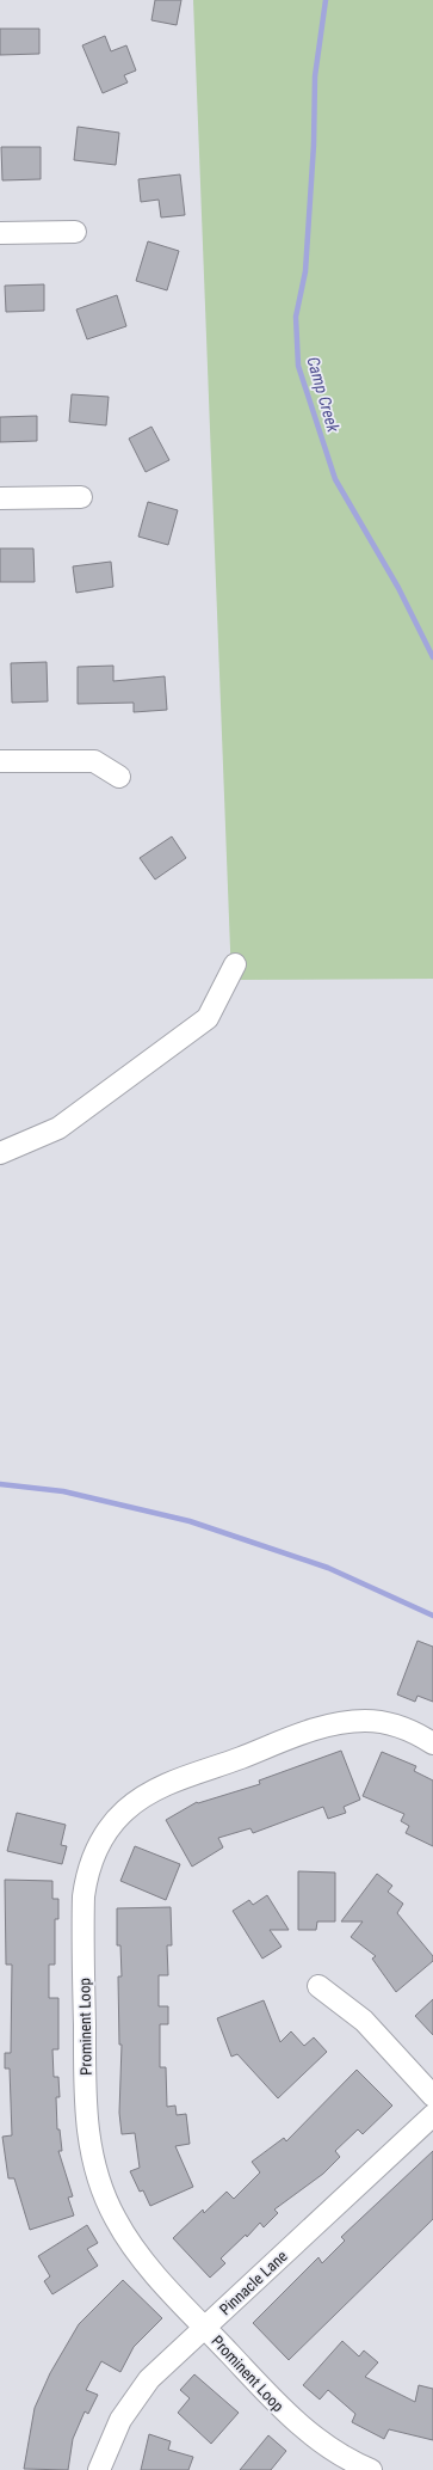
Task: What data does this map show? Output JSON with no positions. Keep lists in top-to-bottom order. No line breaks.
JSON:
{"streets":{"street":["Prominent Loop","Pinnacle Lane"]},"crossings":[["Prominent Loop","Pinnacle Lane"]],"water":["Camp Creek"]}
